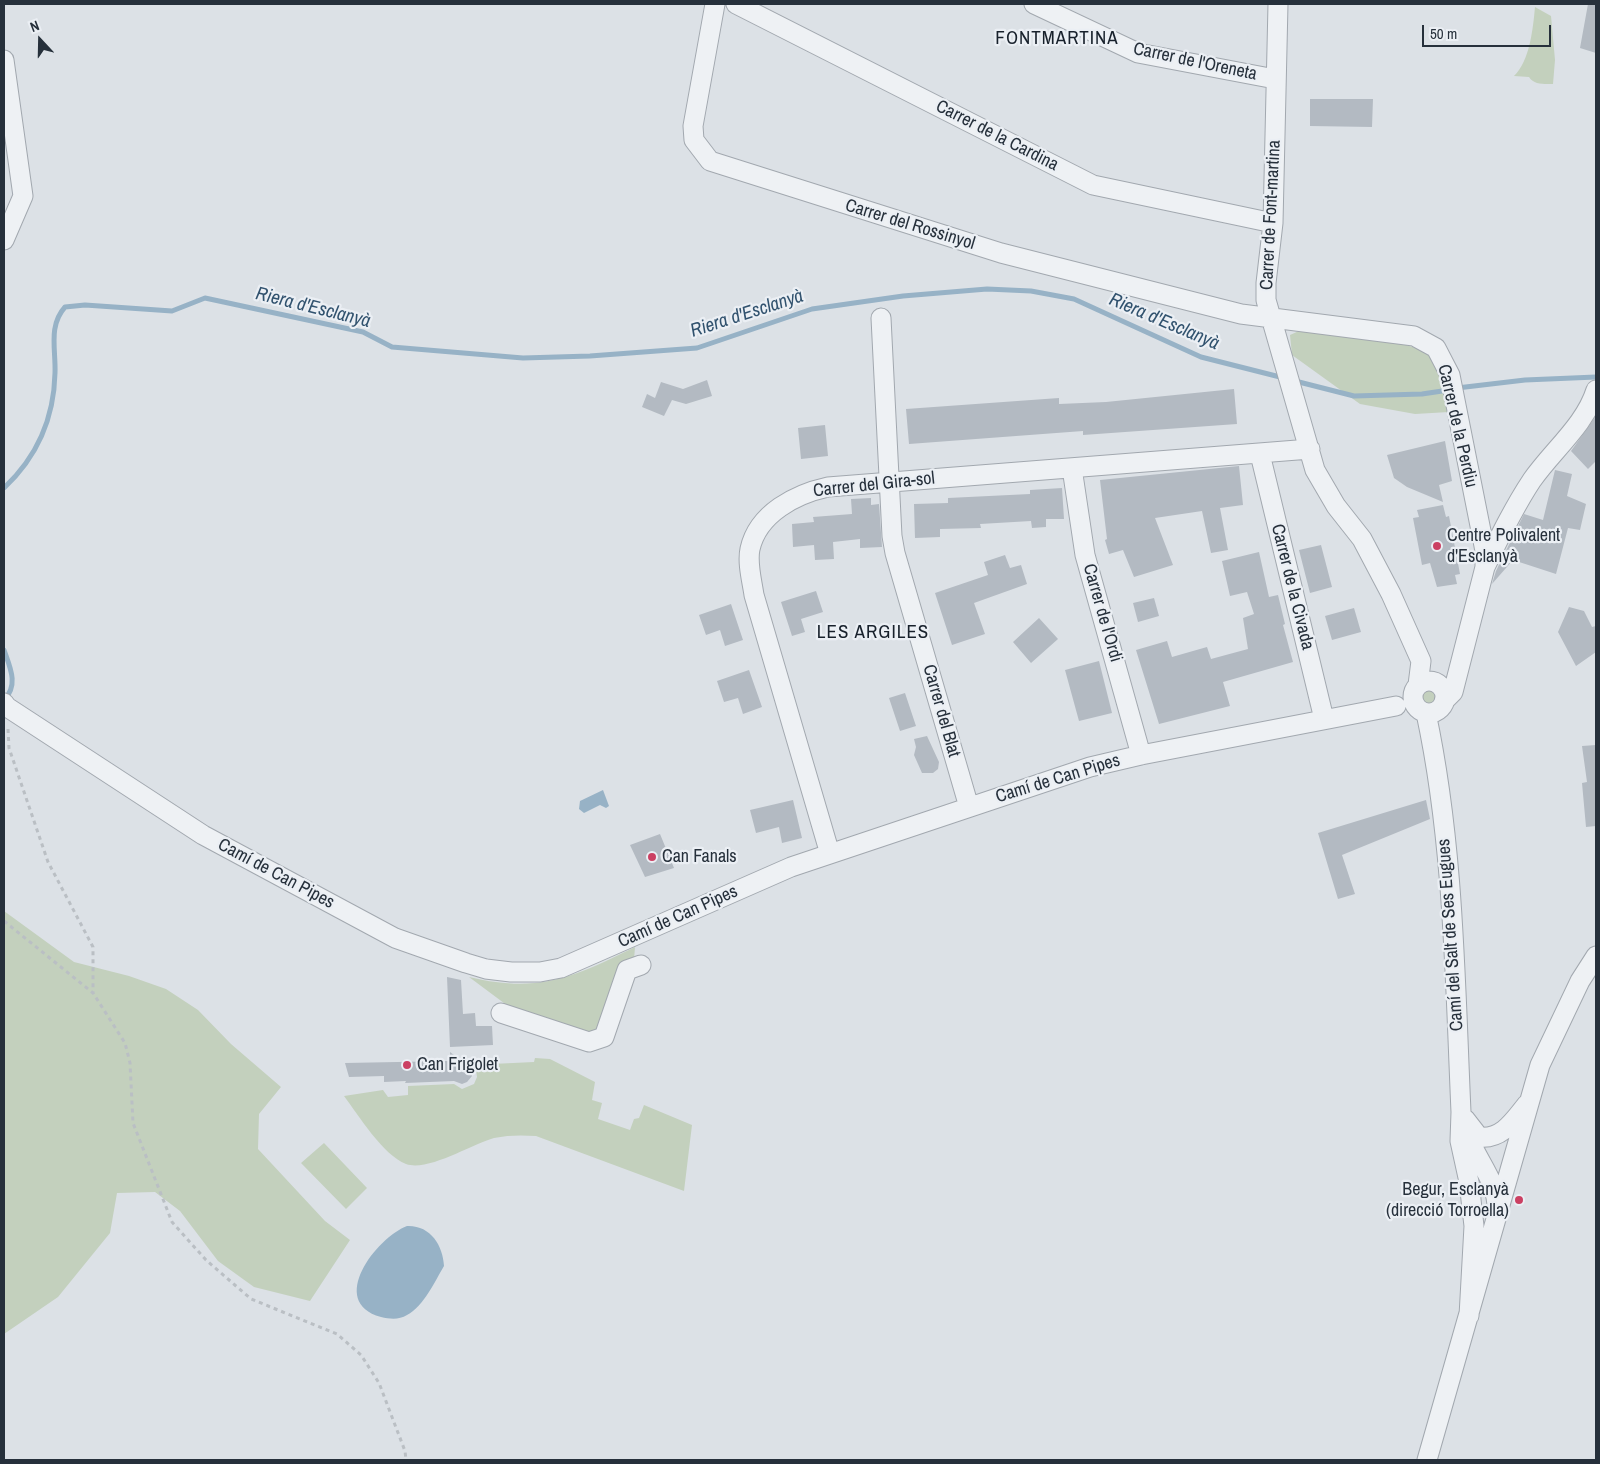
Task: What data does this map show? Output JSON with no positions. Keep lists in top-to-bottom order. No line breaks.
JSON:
{"streets":{"street":["Carrer de l'Oreneta","Carrer de la Cardina","Carrer de Font-martina","Carrer del Rossinyol","Carrer de la Perdiu","Carrer del Gira-sol","Carrer de la Civada","Carrer de l'Ordi","Carrer del Blat","Camí de Can Pipes","Camí del Salt de Ses Eugues"]},"crossings":[["Carrer de l'Oreneta","Carrer de Font-martina"],["Carrer de la Cardina","Carrer de Font-martina"],["Carrer de Font-martina","Carrer del Rossinyol"],["Carrer de Font-martina","Carrer de la Perdiu"],["Carrer de Font-martina","Carrer del Gira-sol"],["Carrer de Font-martina","Camí de Can Pipes"],["Carrer de Font-martina","Camí del Salt de Ses Eugues"],["Carrer del Rossinyol","Carrer de la Perdiu"],["Carrer del Gira-sol","Carrer de la Civada"],["Carrer del Gira-sol","Carrer de l'Ordi"],["Carrer del Gira-sol","Carrer del Blat"],["Carrer del Gira-sol","Camí de Can Pipes"],["Carrer de la Civada","Camí de Can Pipes"],["Carrer de l'Ordi","Camí de Can Pipes"],["Carrer del Blat","Camí de Can Pipes"],["Camí de Can Pipes","Camí del Salt de Ses Eugues"]],"districts":["FONTMARTINA","LES ARGILES"],"water":["Riera d'Esclanyà"],"places":["Centre Polivalent d'Esclanyà","Can Fanals","Can Frigolet","Begur, Esclanyà (direcció Torroella)"],"scale_bar":"50 m","north":"top"}
